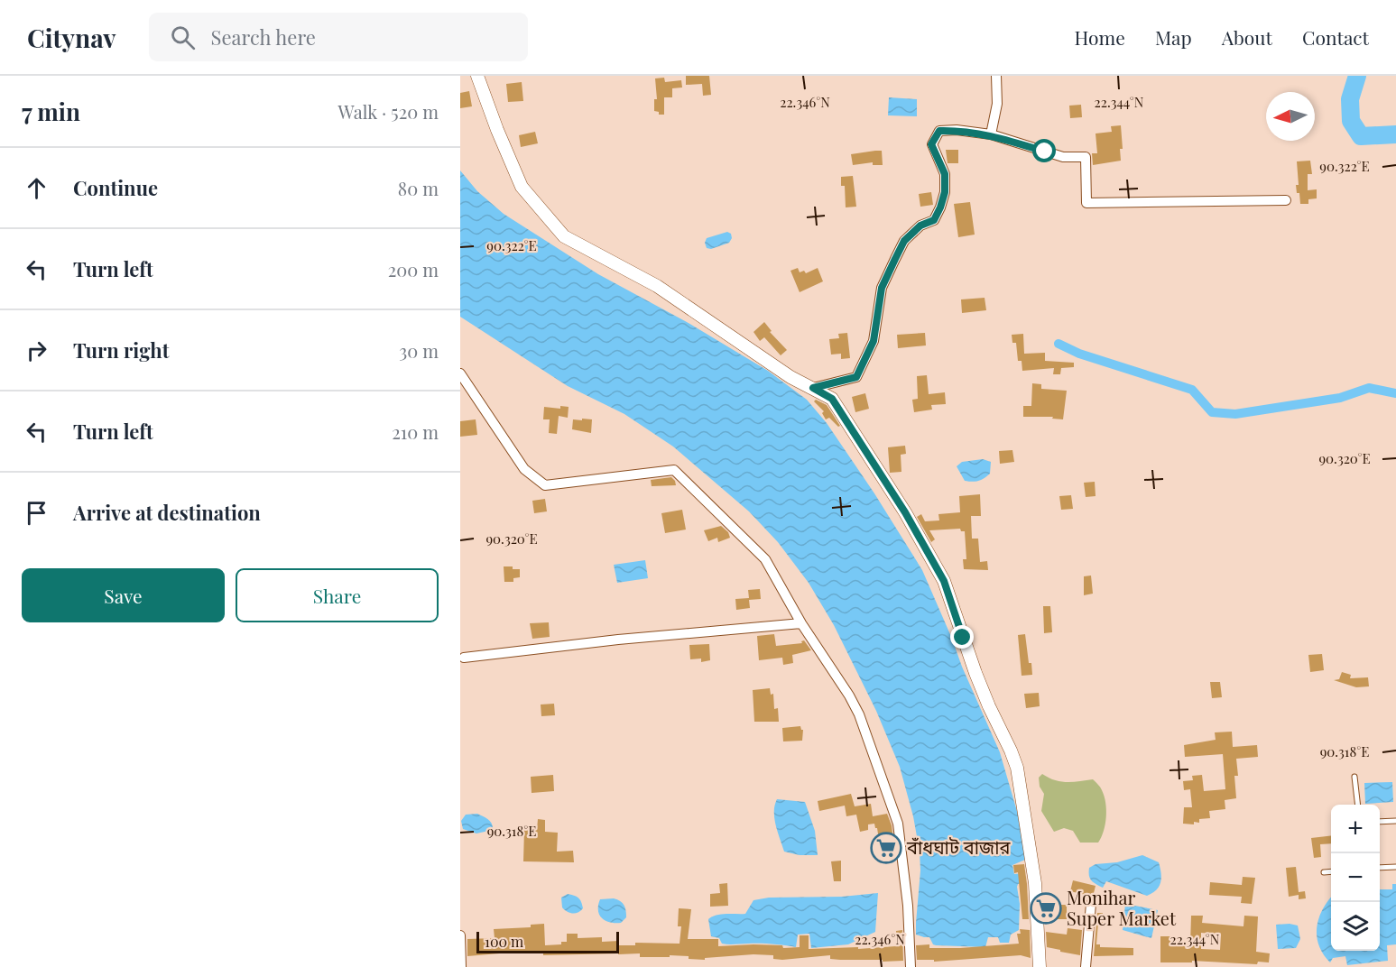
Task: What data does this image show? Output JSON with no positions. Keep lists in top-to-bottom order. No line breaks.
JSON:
{"places":{"supermarket":["বাঁধঘাট বাজার","Monihar Super Market"]},"scale_bar":"100 m","north":"left","page":{"header":"Citynav","search":"Search here","nav":["Home","Map","About","Contact"],"heading":["7 min","Walk · 520 m"],"list":[["Continue","80 m"],["Turn left","200 m"],["Turn right","30 m"],["Turn left","210 m"],"Arrive at destination"],"buttons":["Save","Share"],"map_buttons":["+","−"],"scale":"100 m"},"coordinates":["22.346°N","22.344°N","90.322°E","90.320°E","90.318°E"]}
